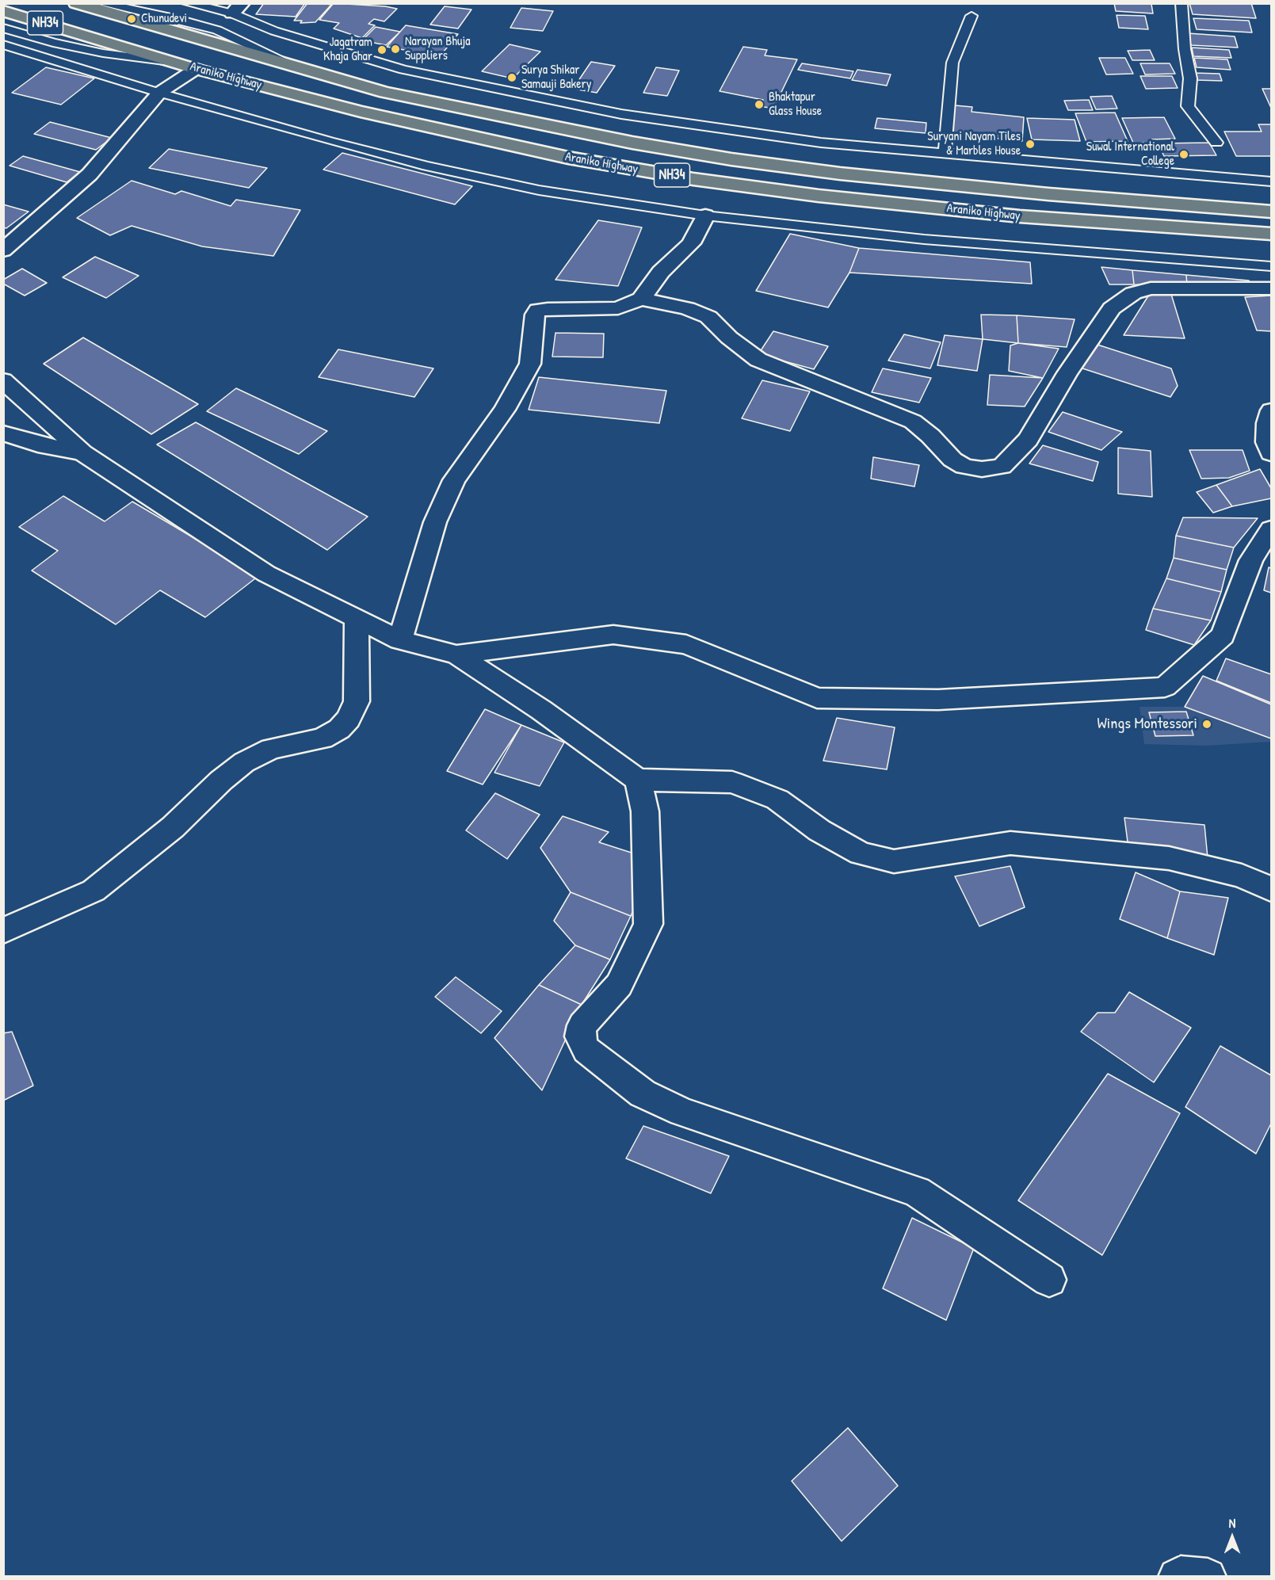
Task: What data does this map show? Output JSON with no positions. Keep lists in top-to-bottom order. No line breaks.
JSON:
{"streets":{"highway":["NH34","Araniko Highway"]},"places":["Chunudevi","Narayan Bhuja Suppliers","Jagatram Khaja Ghar","Surya Shikar Samauji Bakery","Bhaktapur Glass House","Suryani Nayam Tiles & Marbles House","Suwal International College","Wings Montessori"],"north":"top"}
